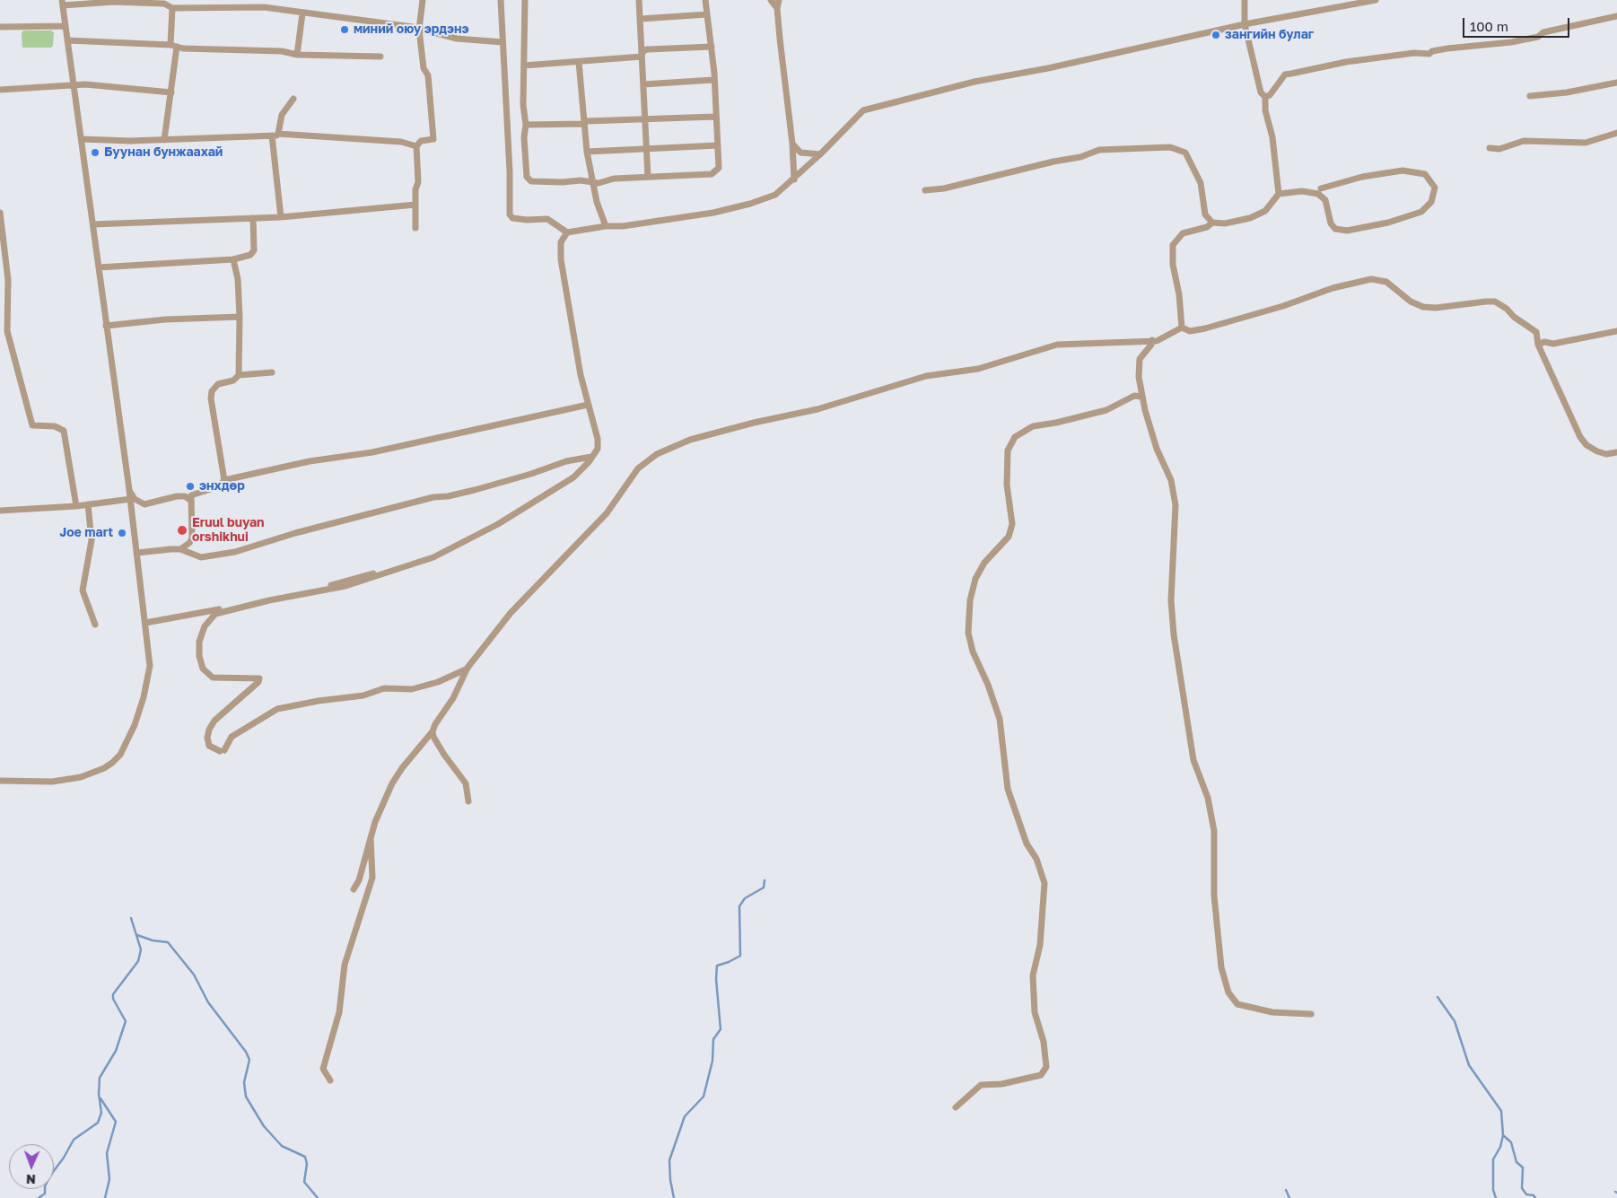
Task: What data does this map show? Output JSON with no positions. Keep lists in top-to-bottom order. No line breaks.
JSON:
{"places":["миний оюу эрдэнэ","зангийн булаг","Буунан бунжаахай","энхдөр","Eruul buyan orshikhui","Joe mart"],"scale_bar":"100 m","north":"bottom"}
